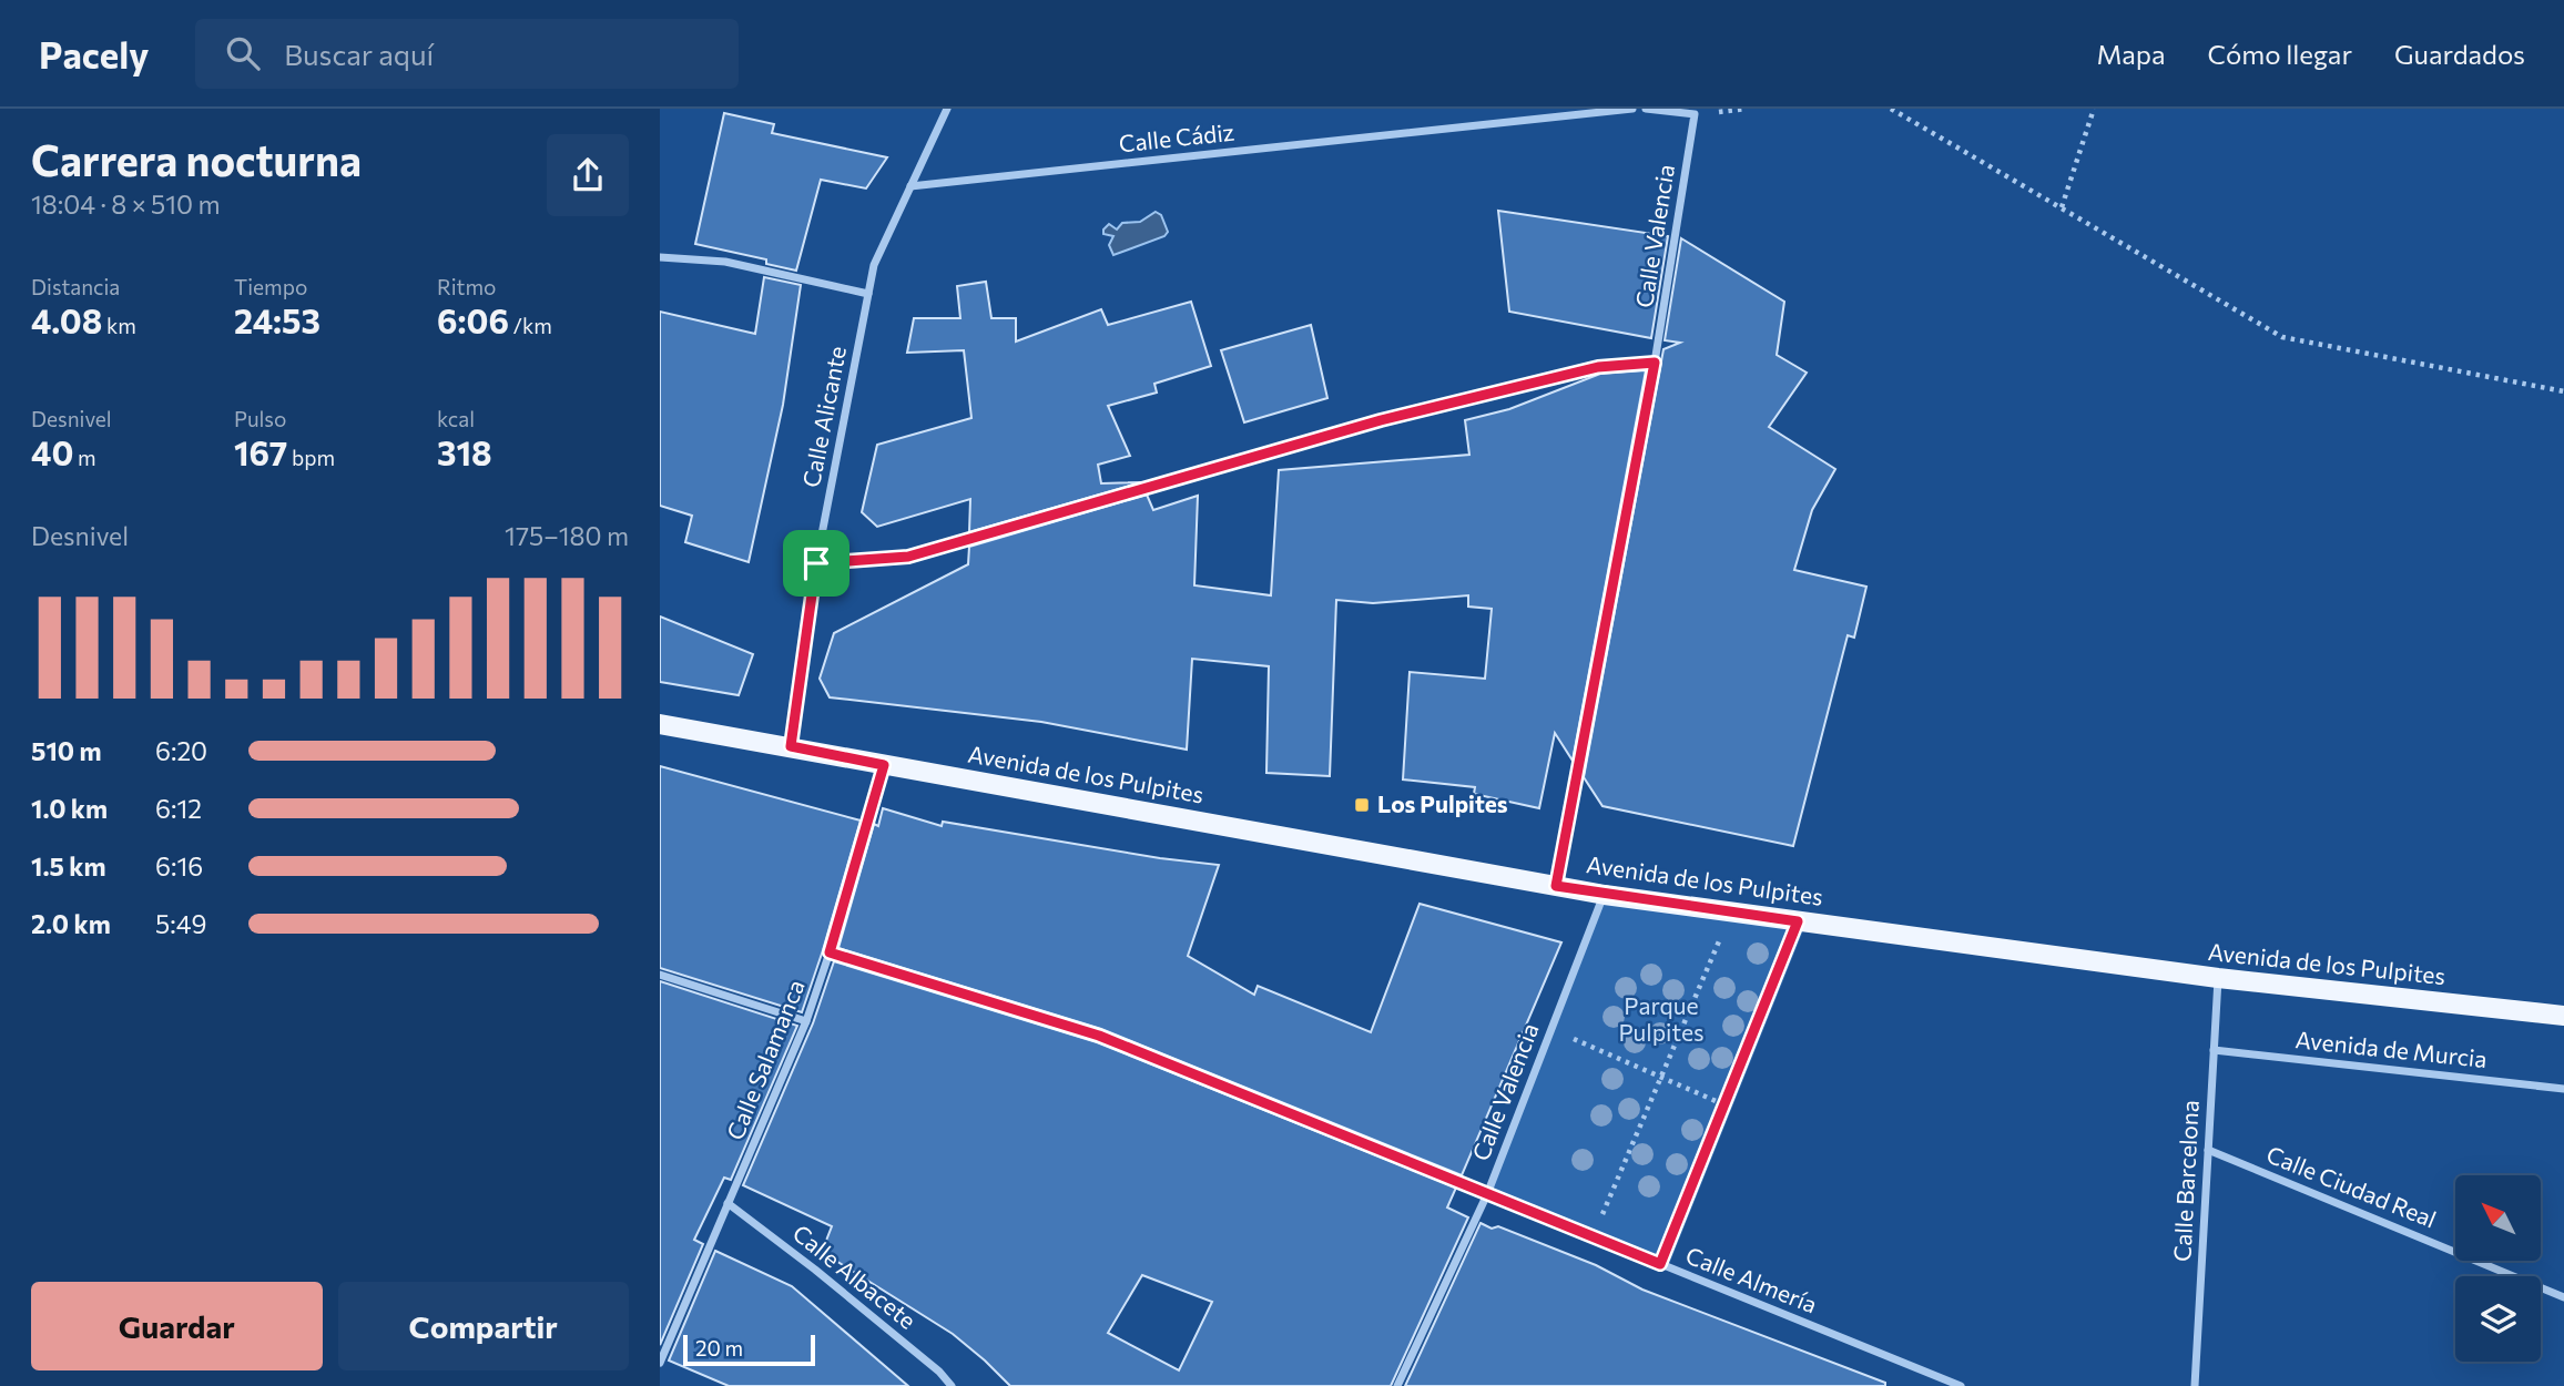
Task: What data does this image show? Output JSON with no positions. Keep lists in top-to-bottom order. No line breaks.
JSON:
{"streets":{"main road":["Avenida de los Pulpites"],"street":["Calle Cádiz","Calle Valencia","Calle Alicante","Avenida de Murcia","Calle Salamanca","Calle Barcelona","Calle Ciudad Real","Calle Albacete","Calle Almería"]},"crossings":[["Calle Cádiz","Calle Alicante"],["Calle Valencia","Avenida de los Pulpites"],["Calle Valencia","Calle Almería"],["Calle Alicante","Avenida de los Pulpites"],["Avenida de los Pulpites","Calle Salamanca"],["Avenida de los Pulpites","Calle Barcelona"],["Avenida de Murcia","Calle Barcelona"],["Calle Salamanca","Calle Albacete"],["Calle Salamanca","Calle Almería"],["Calle Barcelona","Calle Ciudad Real"]],"parks":["Parque Pulpites"],"places":{"transit":["Los Pulpites"]},"scale_bar":"20 m","north":"top left","page":{"header":"Pacely","search":"Buscar aquí","nav":["Mapa","Cómo llegar","Guardados"],"heading":["Carrera nocturna","18:04 · 8 × 510 m"],"stats":[["Distancia","4.08 km"],["Tiempo","24:53"],["Ritmo","6:06 /km"],["Desnivel","40 m"],["Pulso","167 bpm"],["kcal","318"]],"chart":["Desnivel","175–180 m"],"list":[{"name":"510 m","note":"6:20"},{"name":"1.0 km","note":"6:12"},{"name":"1.5 km","note":"6:16"},{"name":"2.0 km","note":"5:49"}],"buttons":["Guardar","Compartir"],"scale":"20 m"}}
